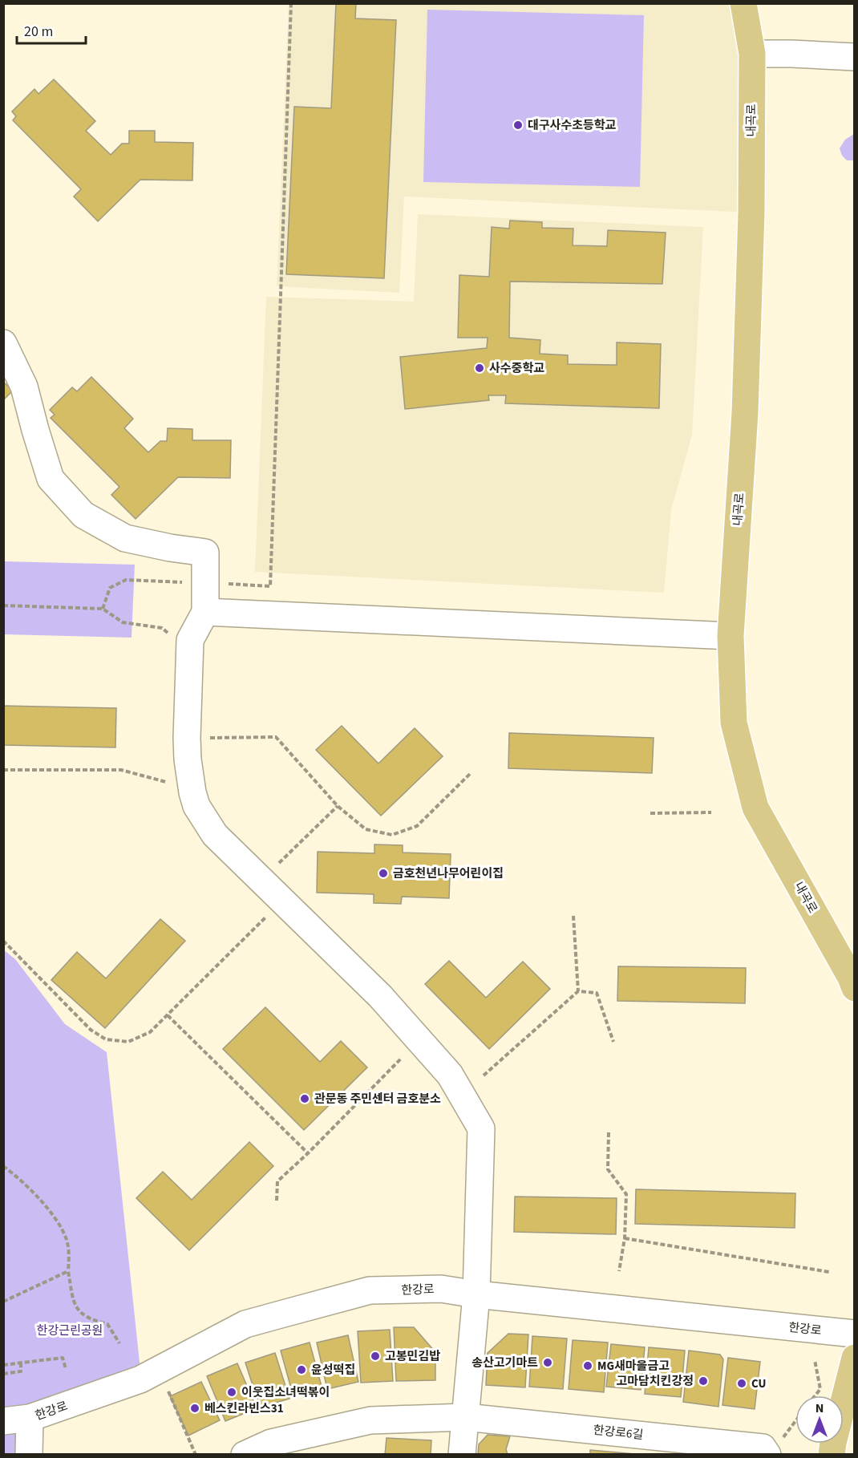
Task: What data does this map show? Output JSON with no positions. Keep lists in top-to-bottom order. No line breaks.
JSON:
{"streets":{"main road":["내곡로"],"street":["한강로","한강로6길"]},"parks":["한강근린공원"],"places":["대구사수초등학교","사수중학교","금호천년나무어린이집","관문동 주민센터 금호분소","고봉민김밥","송산고기마트","MG새마을금고","윤성떡집","고마담치킨강정","CU","이웃집소녀떡볶이","베스킨라빈스31"],"scale_bar":"20 m","north":"top"}
